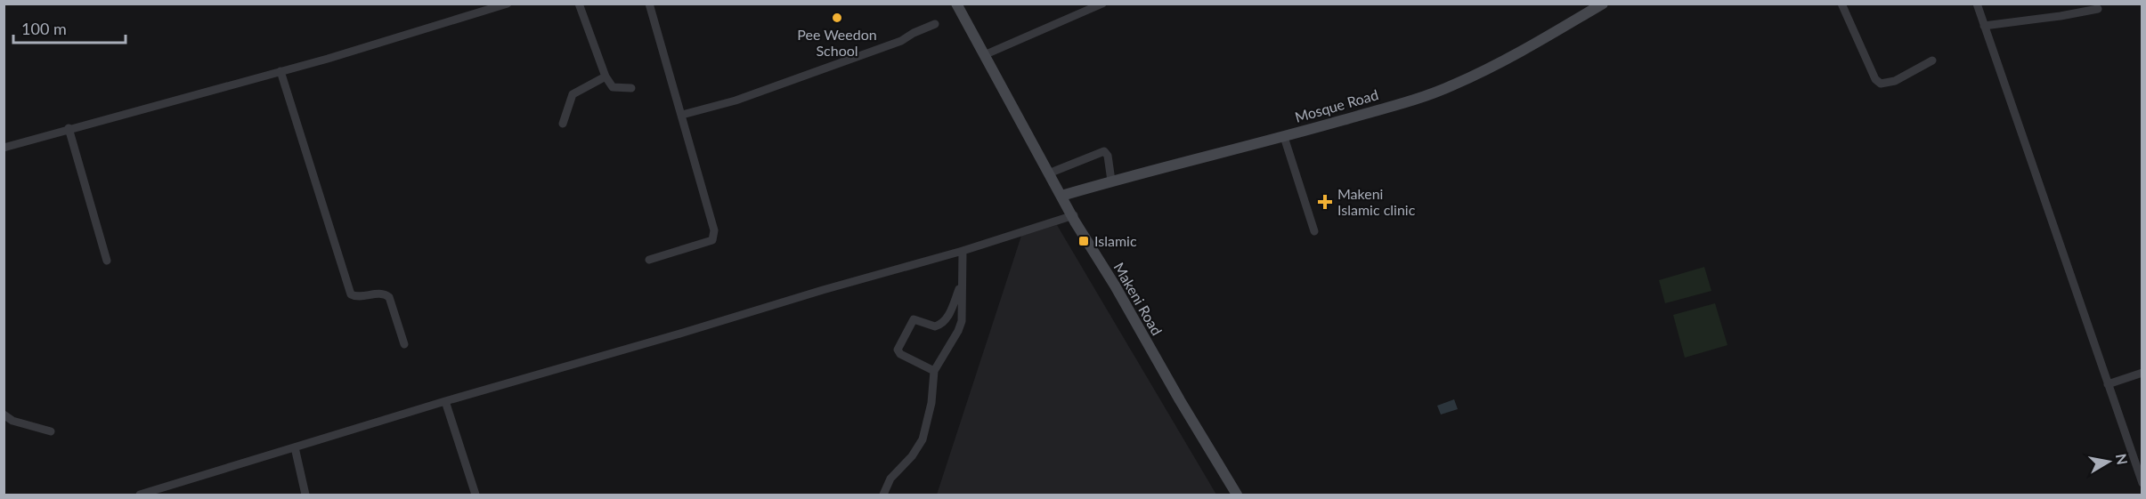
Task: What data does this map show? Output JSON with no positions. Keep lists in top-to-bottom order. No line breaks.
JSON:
{"streets":{"street":["Mosque Road","Makeni Road"]},"crossings":[["Mosque Road","Makeni Road"]],"places":{"other":["Pee Weedon School"],"health":["Makeni Islamic clinic"],"transit":["Islamic"]},"scale_bar":"100 m","north":"right"}
